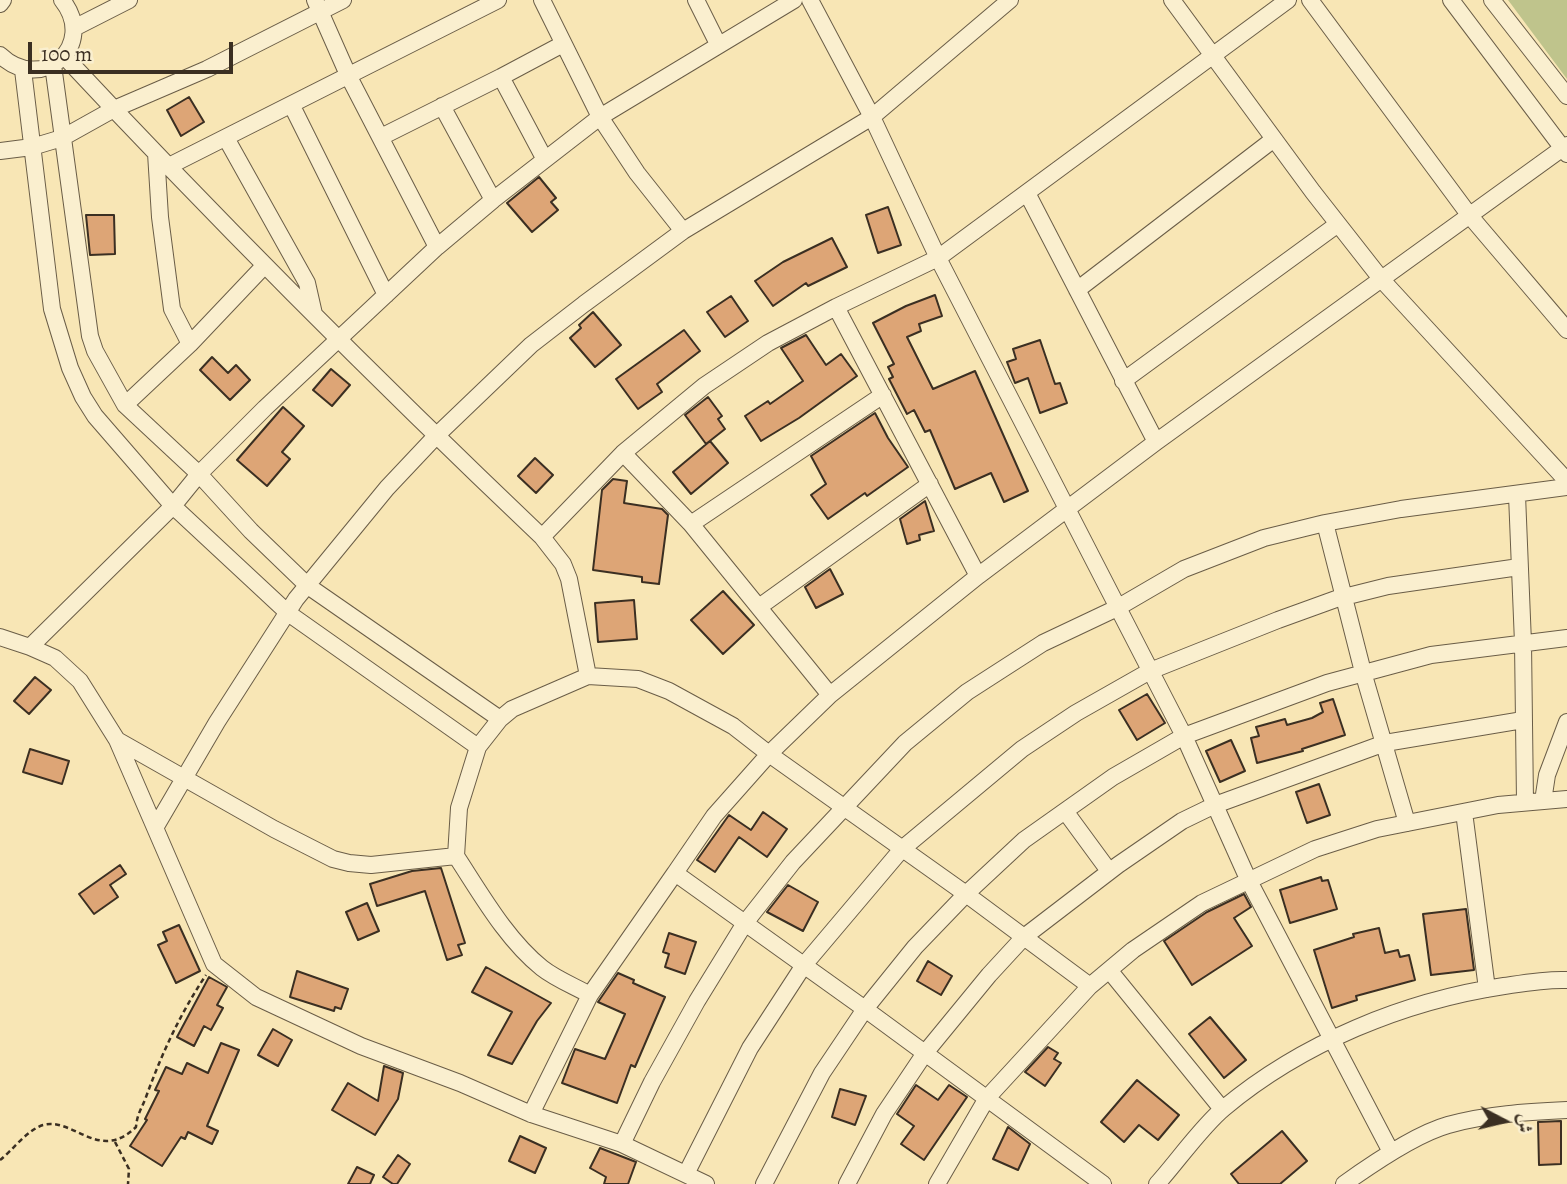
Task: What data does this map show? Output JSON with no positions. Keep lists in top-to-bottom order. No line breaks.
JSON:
{"scale_bar":"100 m","north":"right"}
